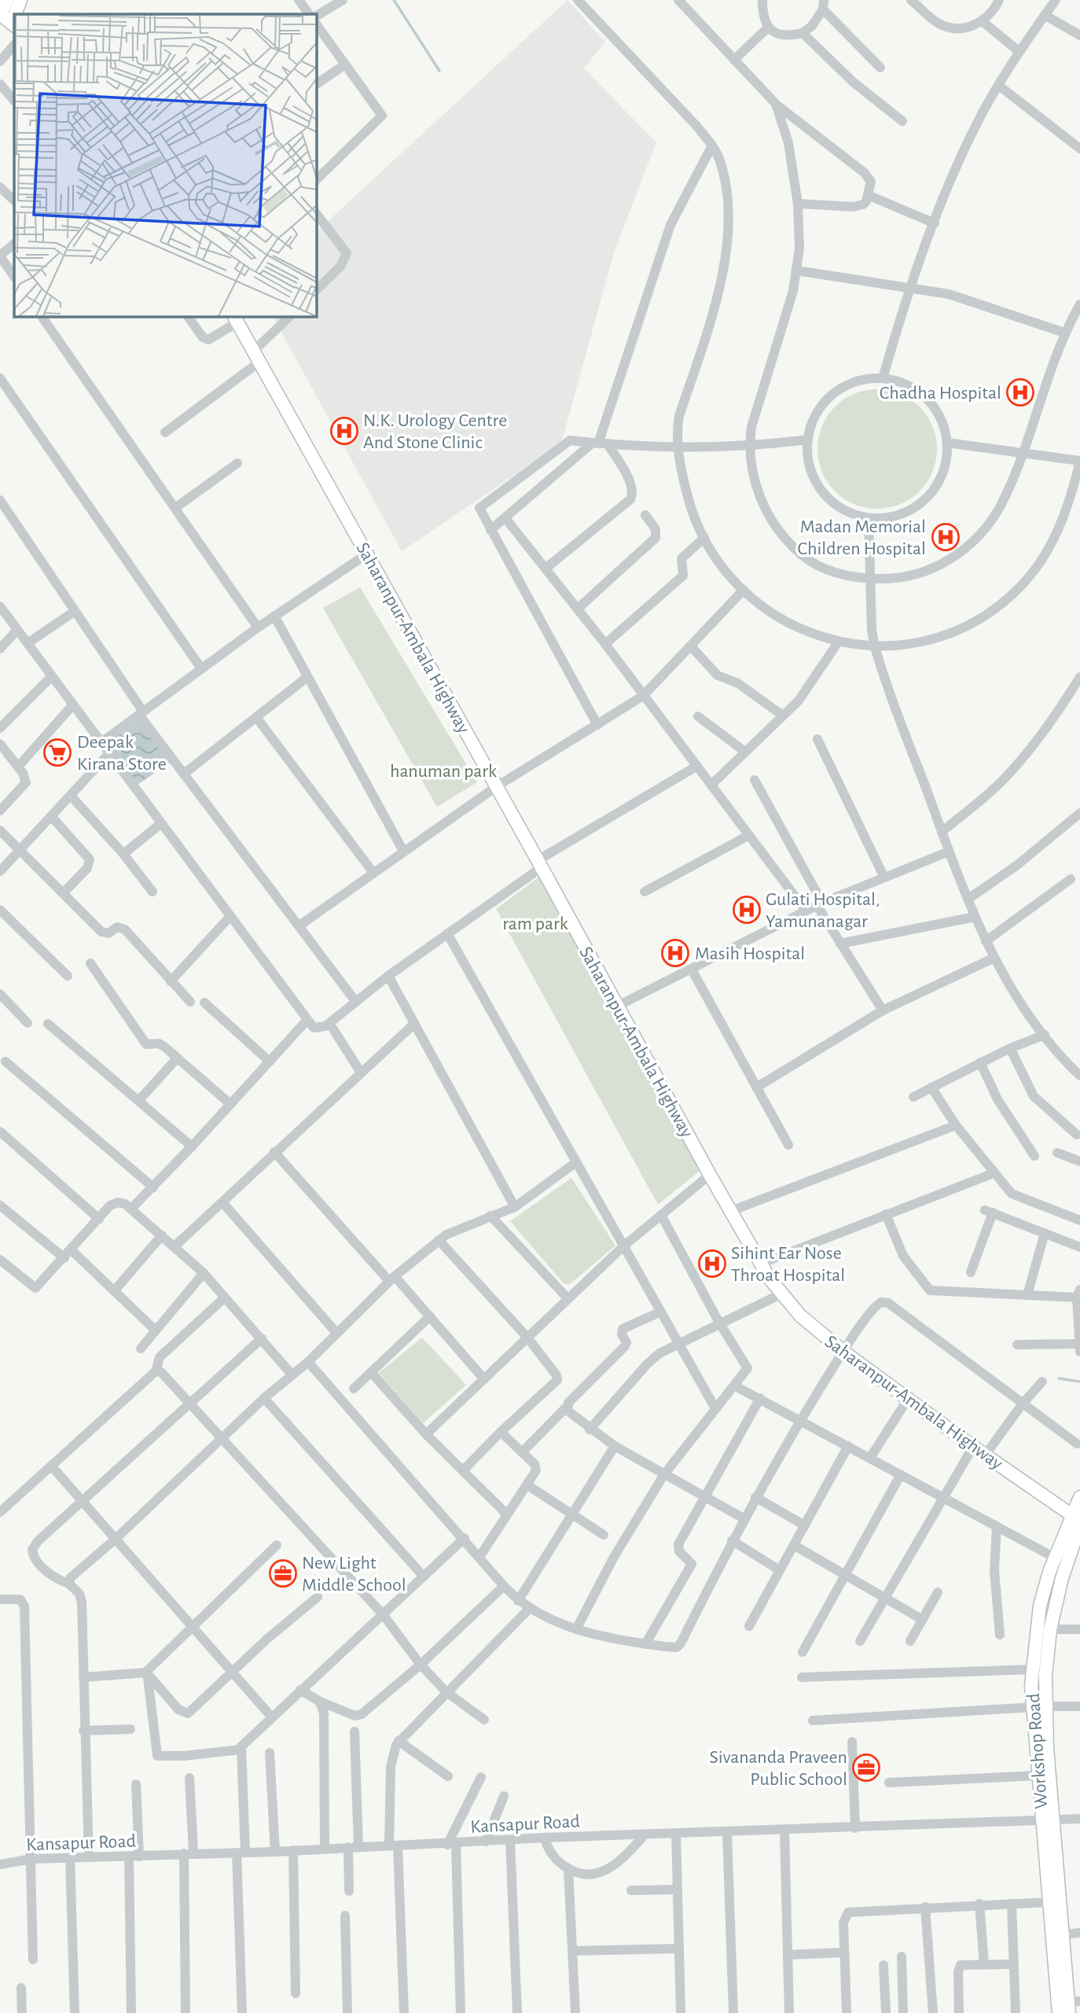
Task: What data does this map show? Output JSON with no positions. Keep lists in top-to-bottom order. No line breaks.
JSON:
{"streets":{"main road":["Saharanpur-Ambala Highway","Workshop Road"],"street":["Kansapur Road"]},"crossings":[["Saharanpur-Ambala Highway","Workshop Road"],["Workshop Road","Kansapur Road"]],"parks":["hanuman park","ram park"],"places":{"hospital":["Chadha Hospital","N.K. Urology Centre And Stone Clinic","Madan Memorial Children Hospital","Gulati Hospital, Yamunanagar","Masih Hospital","Sihint Ear Nose Throat Hospital"],"supermarket":["Deepak Kirana Store"],"office":["New Light Middle School","Sivananda Praveen Public School"]}}
